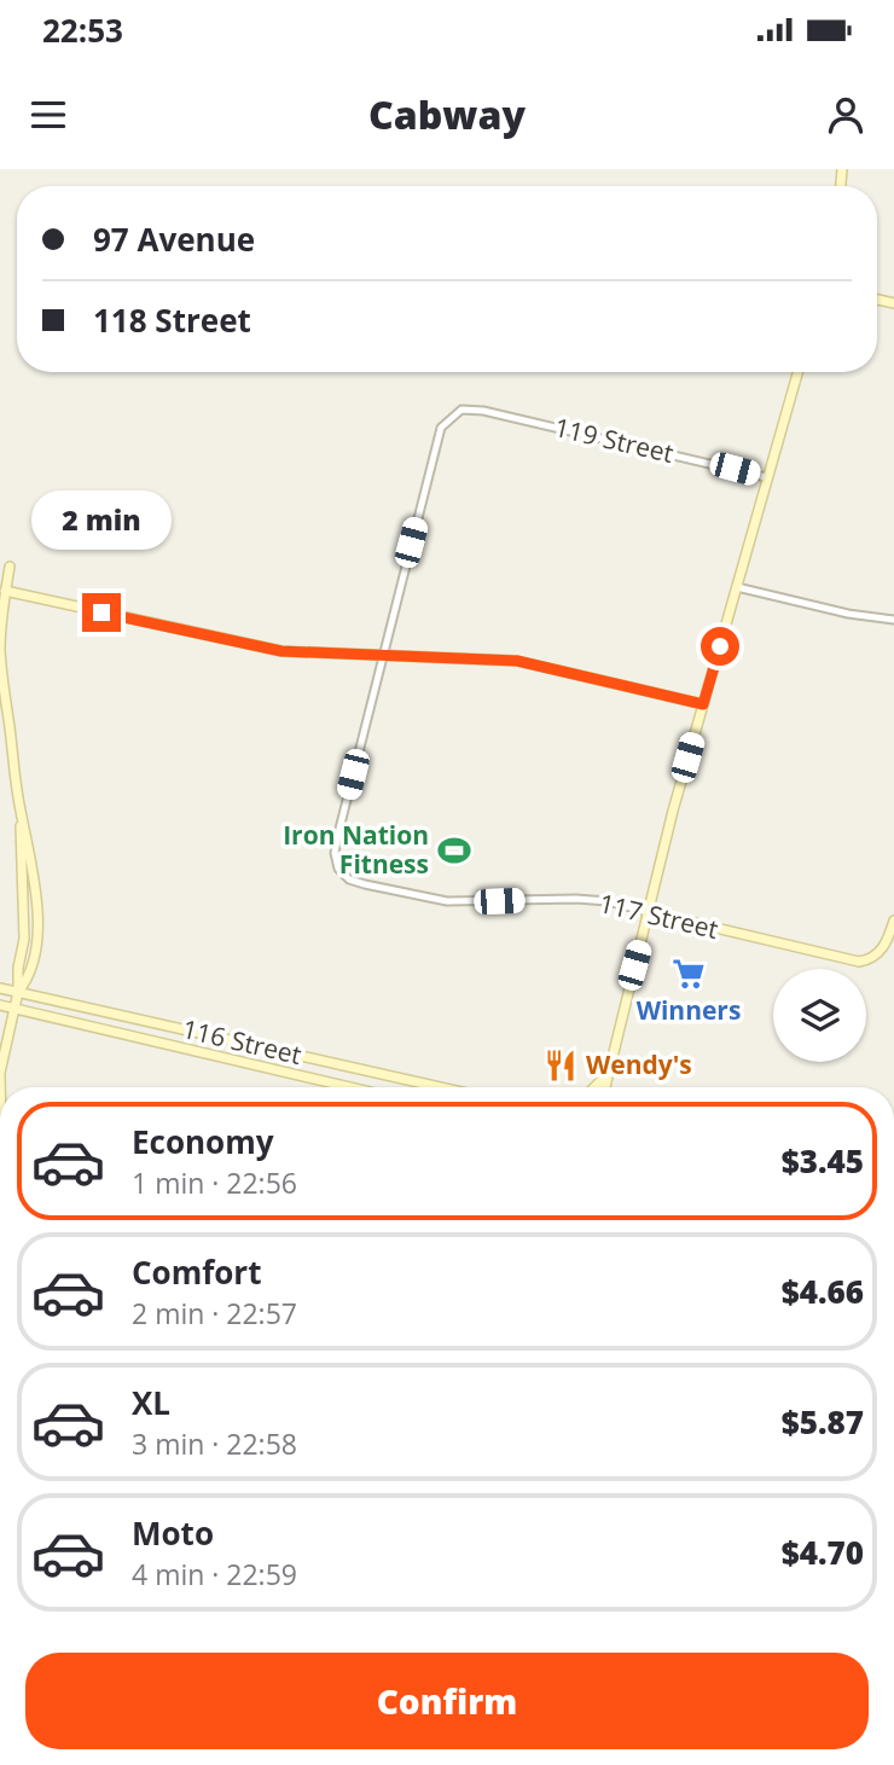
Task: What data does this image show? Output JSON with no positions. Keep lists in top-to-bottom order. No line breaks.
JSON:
{"streets":{"street":["119 Street","117 Street","116 Street"]},"crossings":[["119 Street","117 Street"]],"places":{"sports":["Iron Nation Fitness"],"supermarket":["Winners"],"restaurant":["Wendy's"]},"page":{"status":"22:53","header":"Cabway","banner":["97 Avenue","118 Street"],"bubble":"2 min","list":[{"name":"Economy","note":"1 min · 22:56","value":"$3.45"},{"name":"Comfort","note":"2 min · 22:57","value":"$4.66"},{"name":"XL","note":"3 min · 22:58","value":"$5.87"},{"name":"Moto","note":"4 min · 22:59","value":"$4.70"}],"buttons":"Confirm"}}
